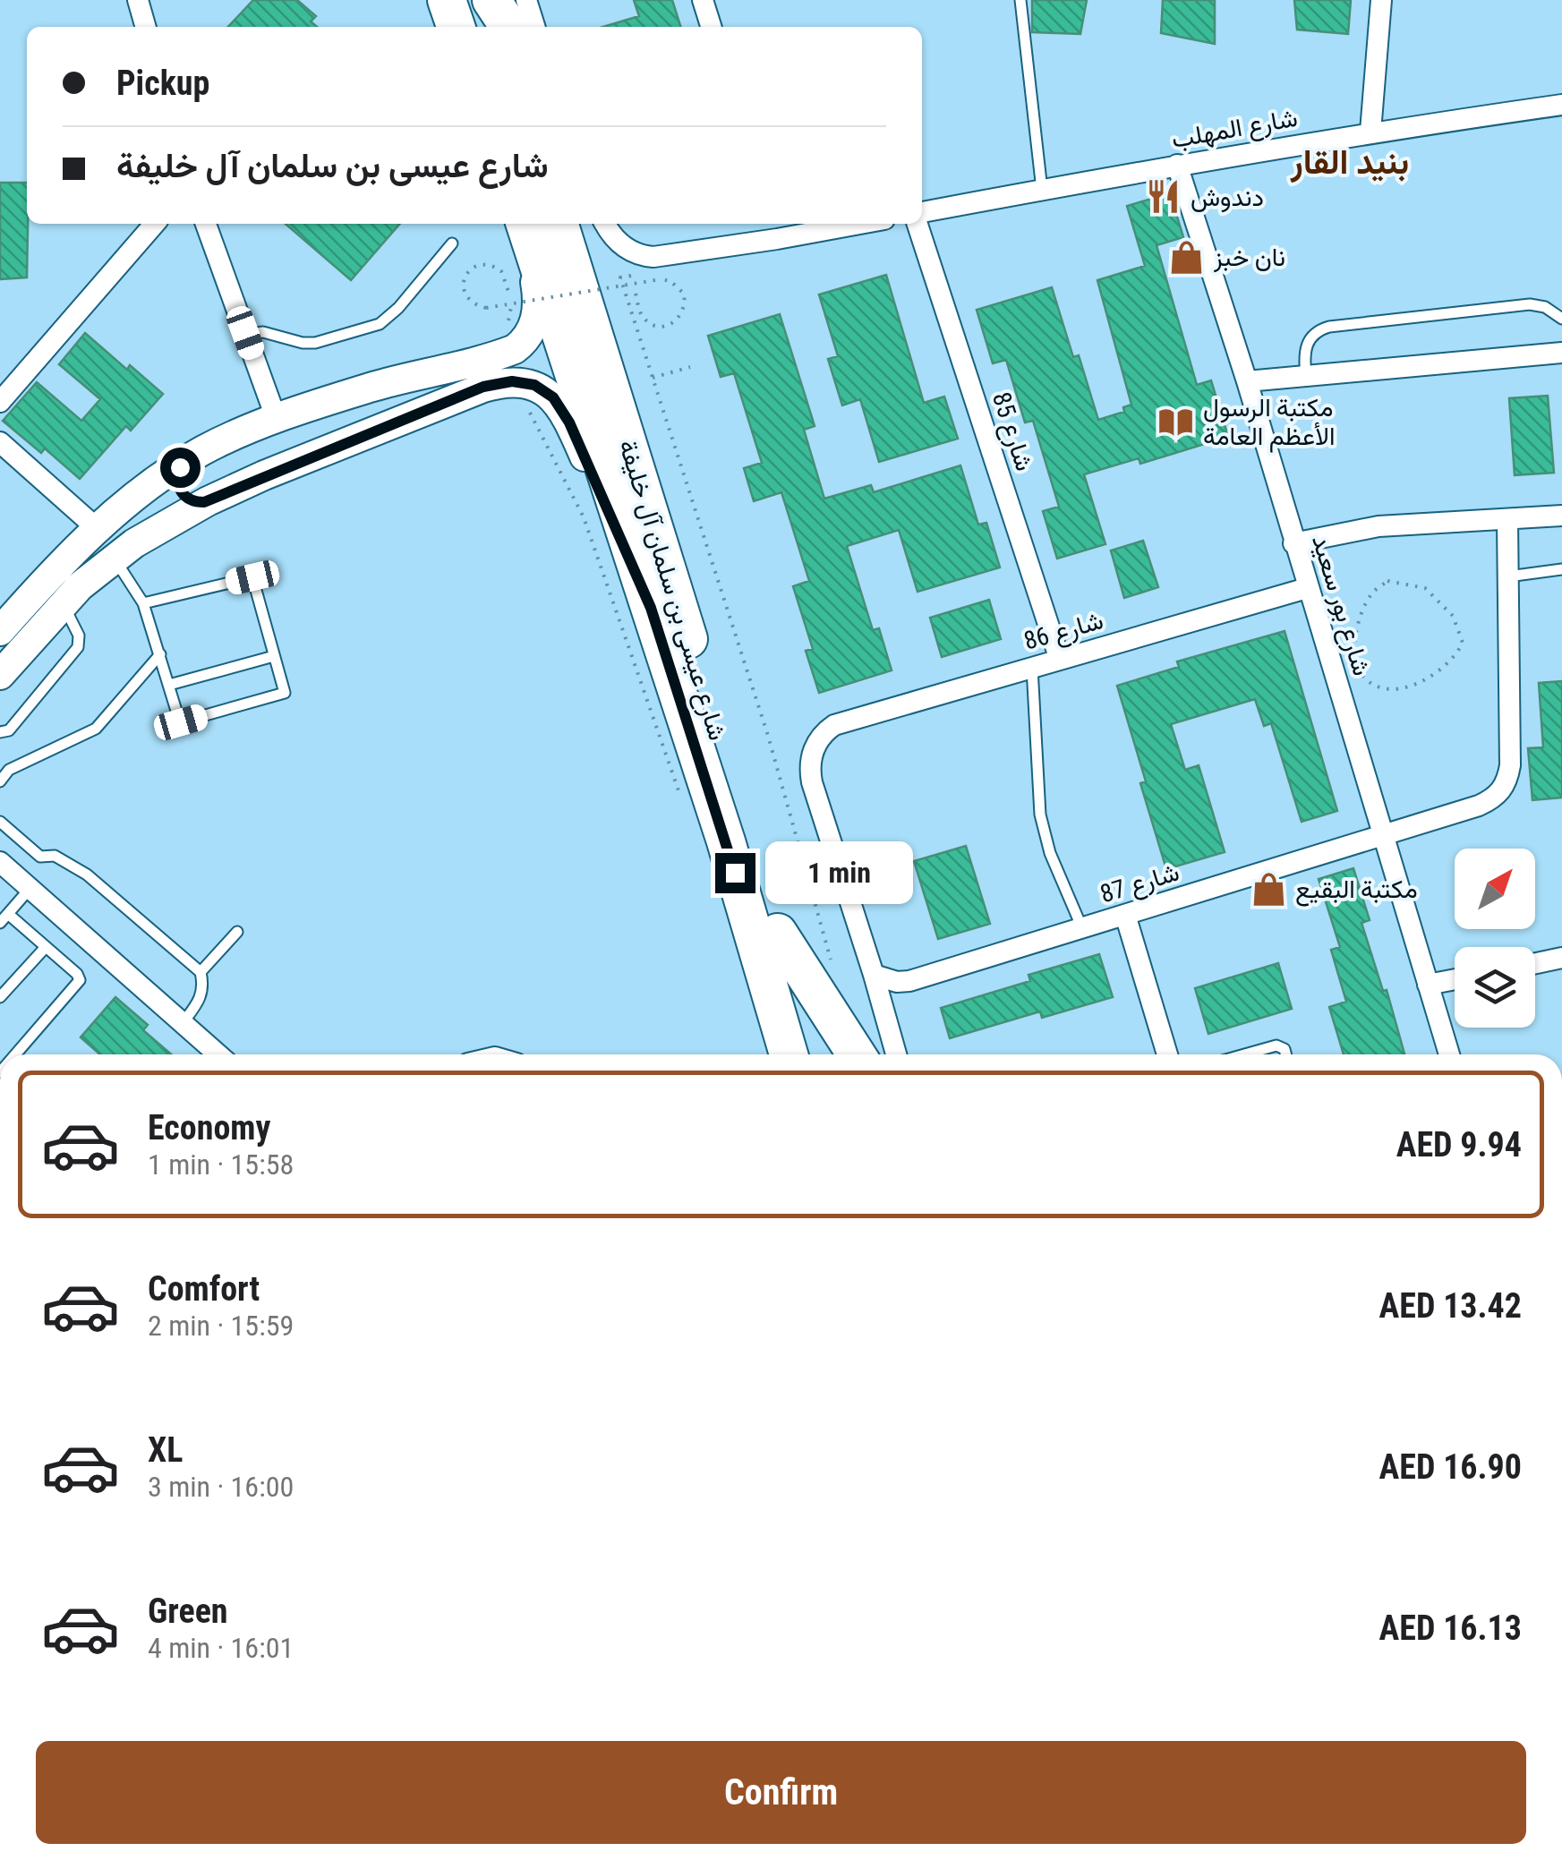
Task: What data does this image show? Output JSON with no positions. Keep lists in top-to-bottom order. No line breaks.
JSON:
{"streets":{"highway":["شارع عيسى بن سلمان آل خليفة"],"street":["شارع المهلب","شارع 85","شارع بور سعيد","شارع 86","شارع 87"]},"crossings":[["شارع المهلب","شارع بور سعيد"],["شارع 85","شارع 86"],["شارع بور سعيد","شارع 86"],["شارع بور سعيد","شارع 87"],["شارع 86","شارع 87"]],"districts":["بنيد القار"],"places":{"restaurant":["دندوش"],"shop":["نان خبز","مكتبة البقيع"],"library":["مكتبة الرسول الأعظم العامة"]},"north":"top right","page":{"banner":["Pickup","شارع عيسى بن سلمان آل خليفة"],"bubble":"1 min","list":[{"name":"Economy","note":"1 min · 15:58","value":"AED 9.94"},{"name":"Comfort","note":"2 min · 15:59","value":"AED 13.42"},{"name":"XL","note":"3 min · 16:00","value":"AED 16.90"},{"name":"Green","note":"4 min · 16:01","value":"AED 16.13"}],"buttons":"Confirm"}}
